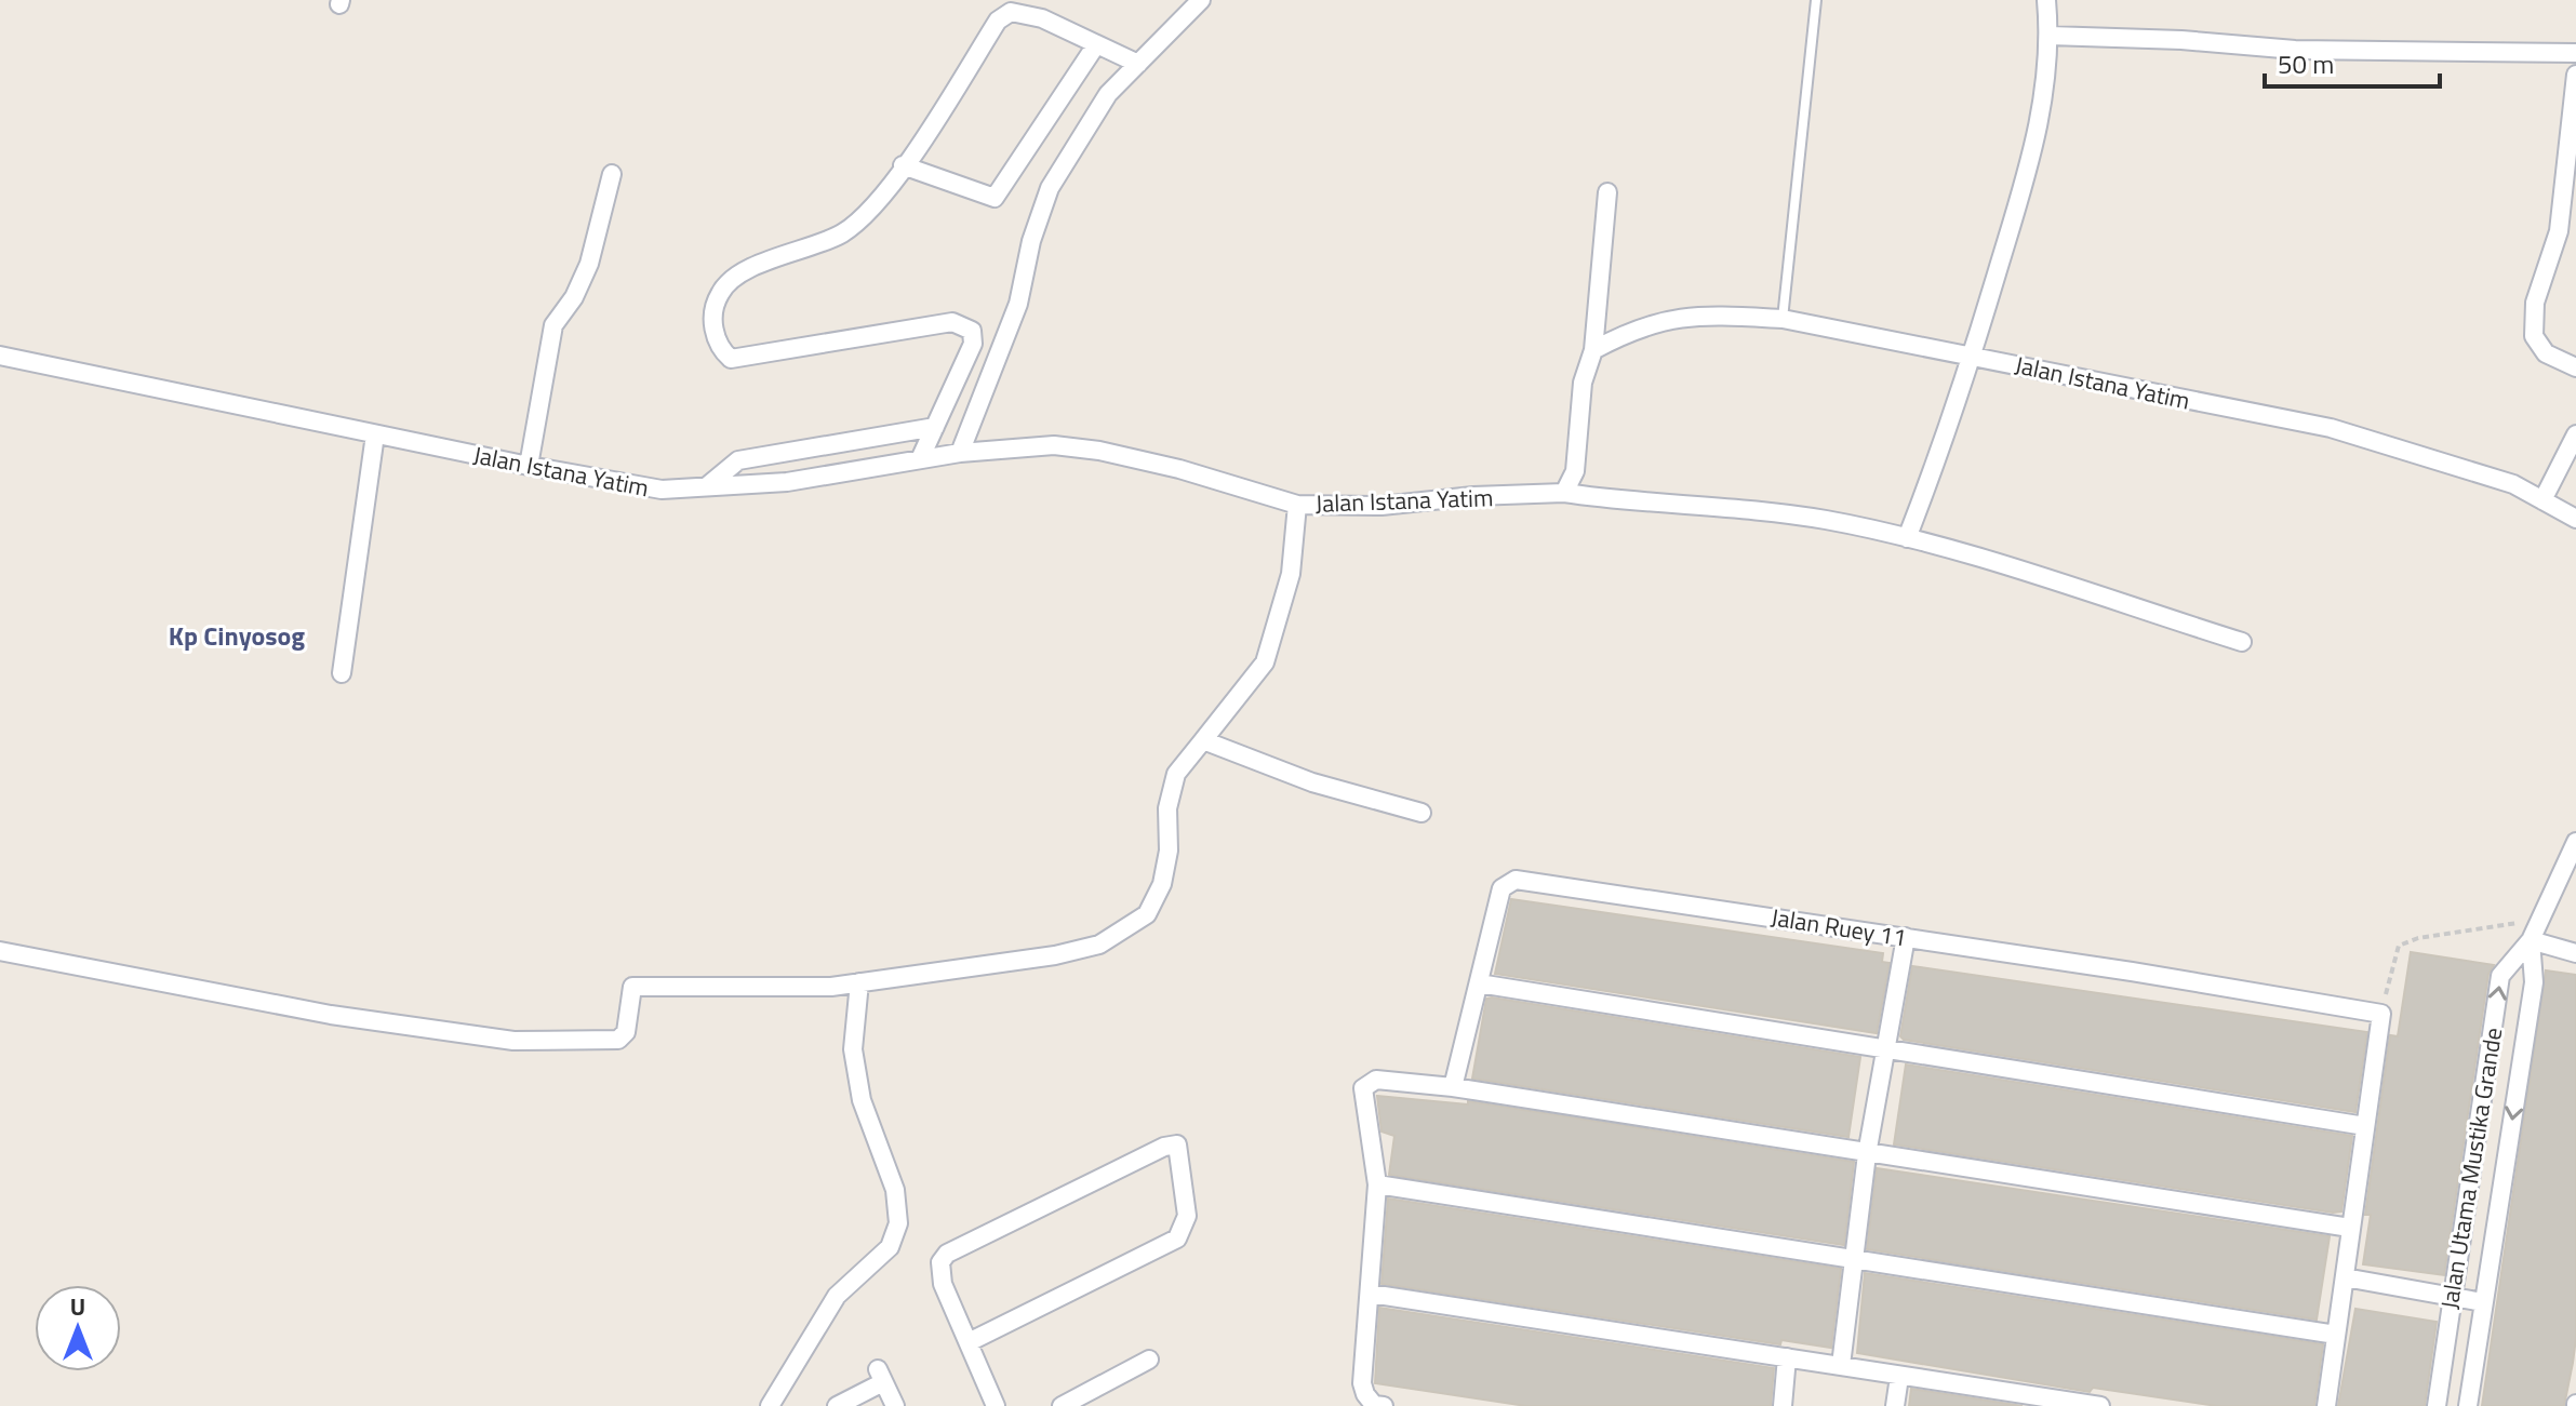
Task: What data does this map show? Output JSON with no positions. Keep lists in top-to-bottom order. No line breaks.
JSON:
{"streets":{"street":["Jalan Istana Yatim","Jalan Ruey 11","Jalan Utama Mustika Grande"]},"districts":["Kp Cinyosog"],"scale_bar":"50 m","north":"top"}
